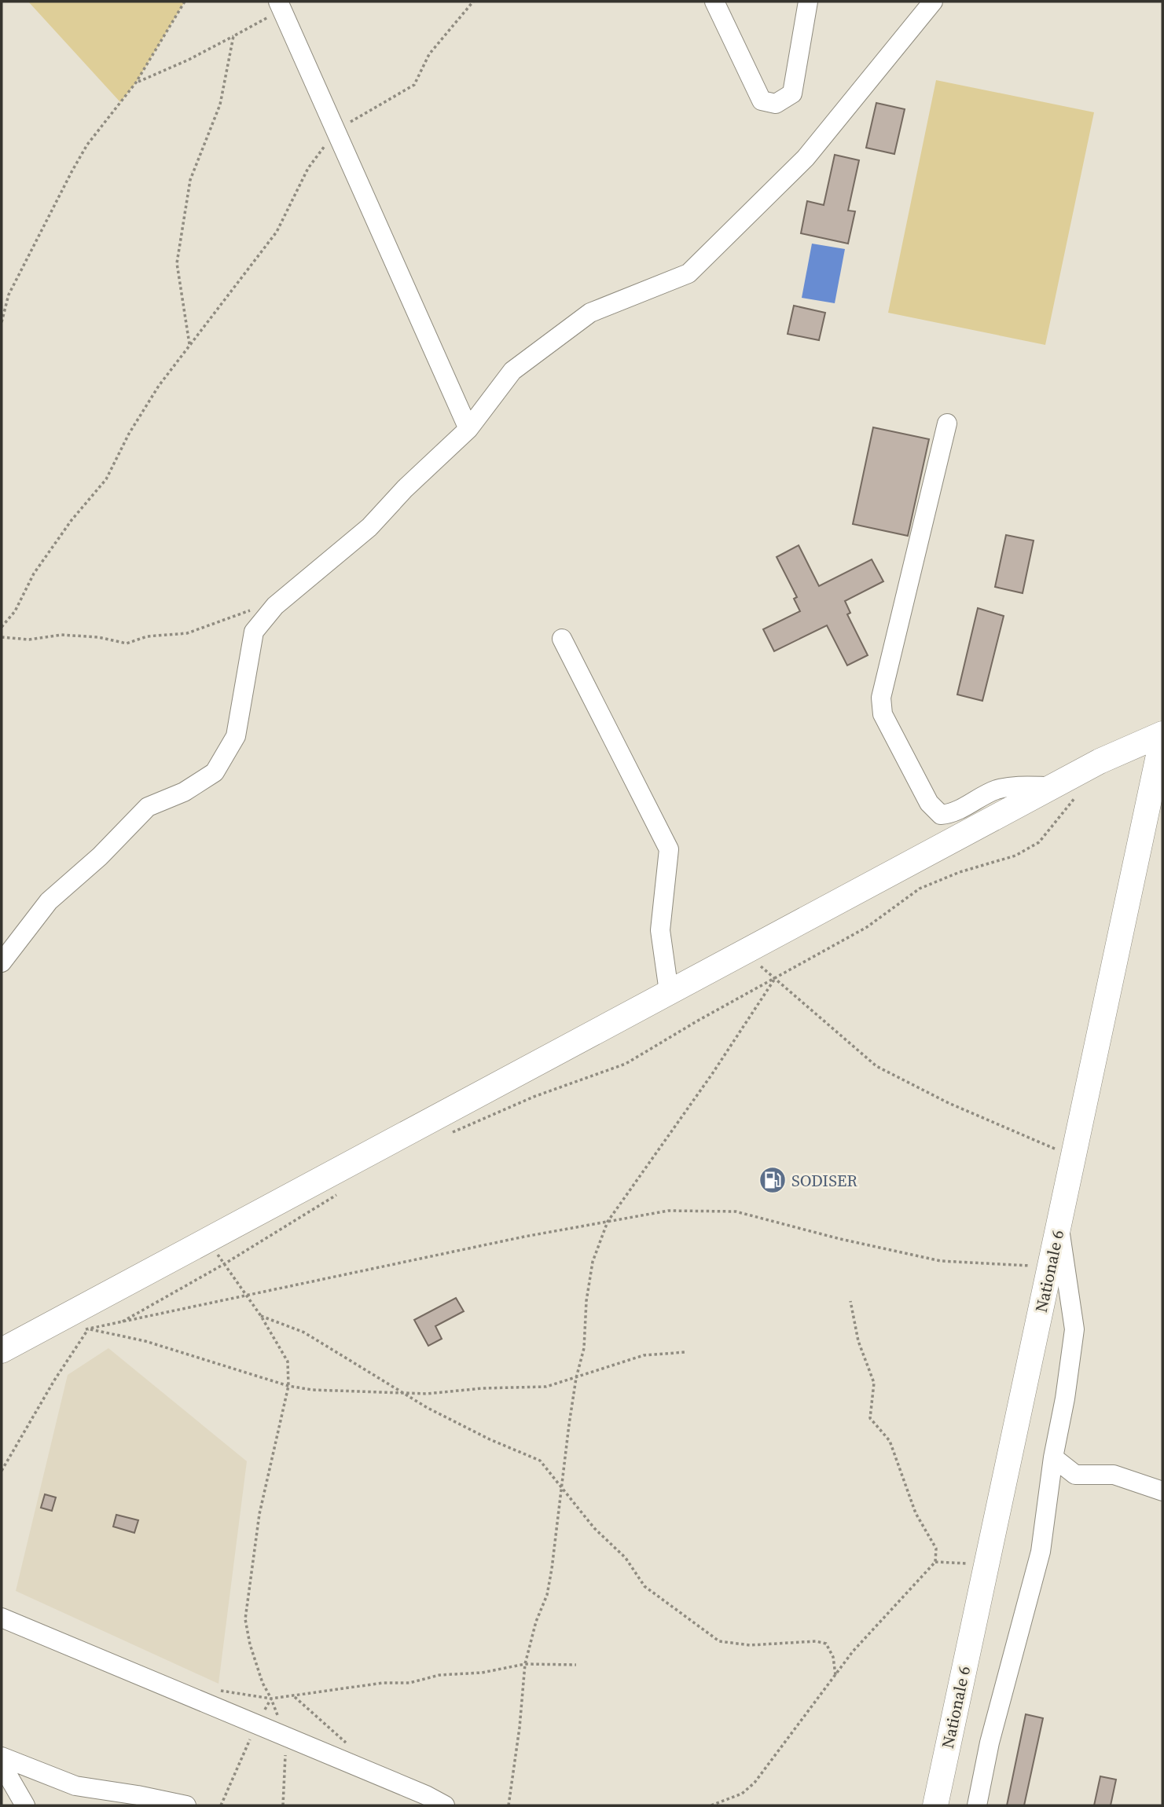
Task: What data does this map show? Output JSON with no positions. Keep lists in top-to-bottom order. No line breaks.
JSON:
{"streets":{"main road":["Nationale 6"]},"places":{"fuel station":["SODISER"]}}
